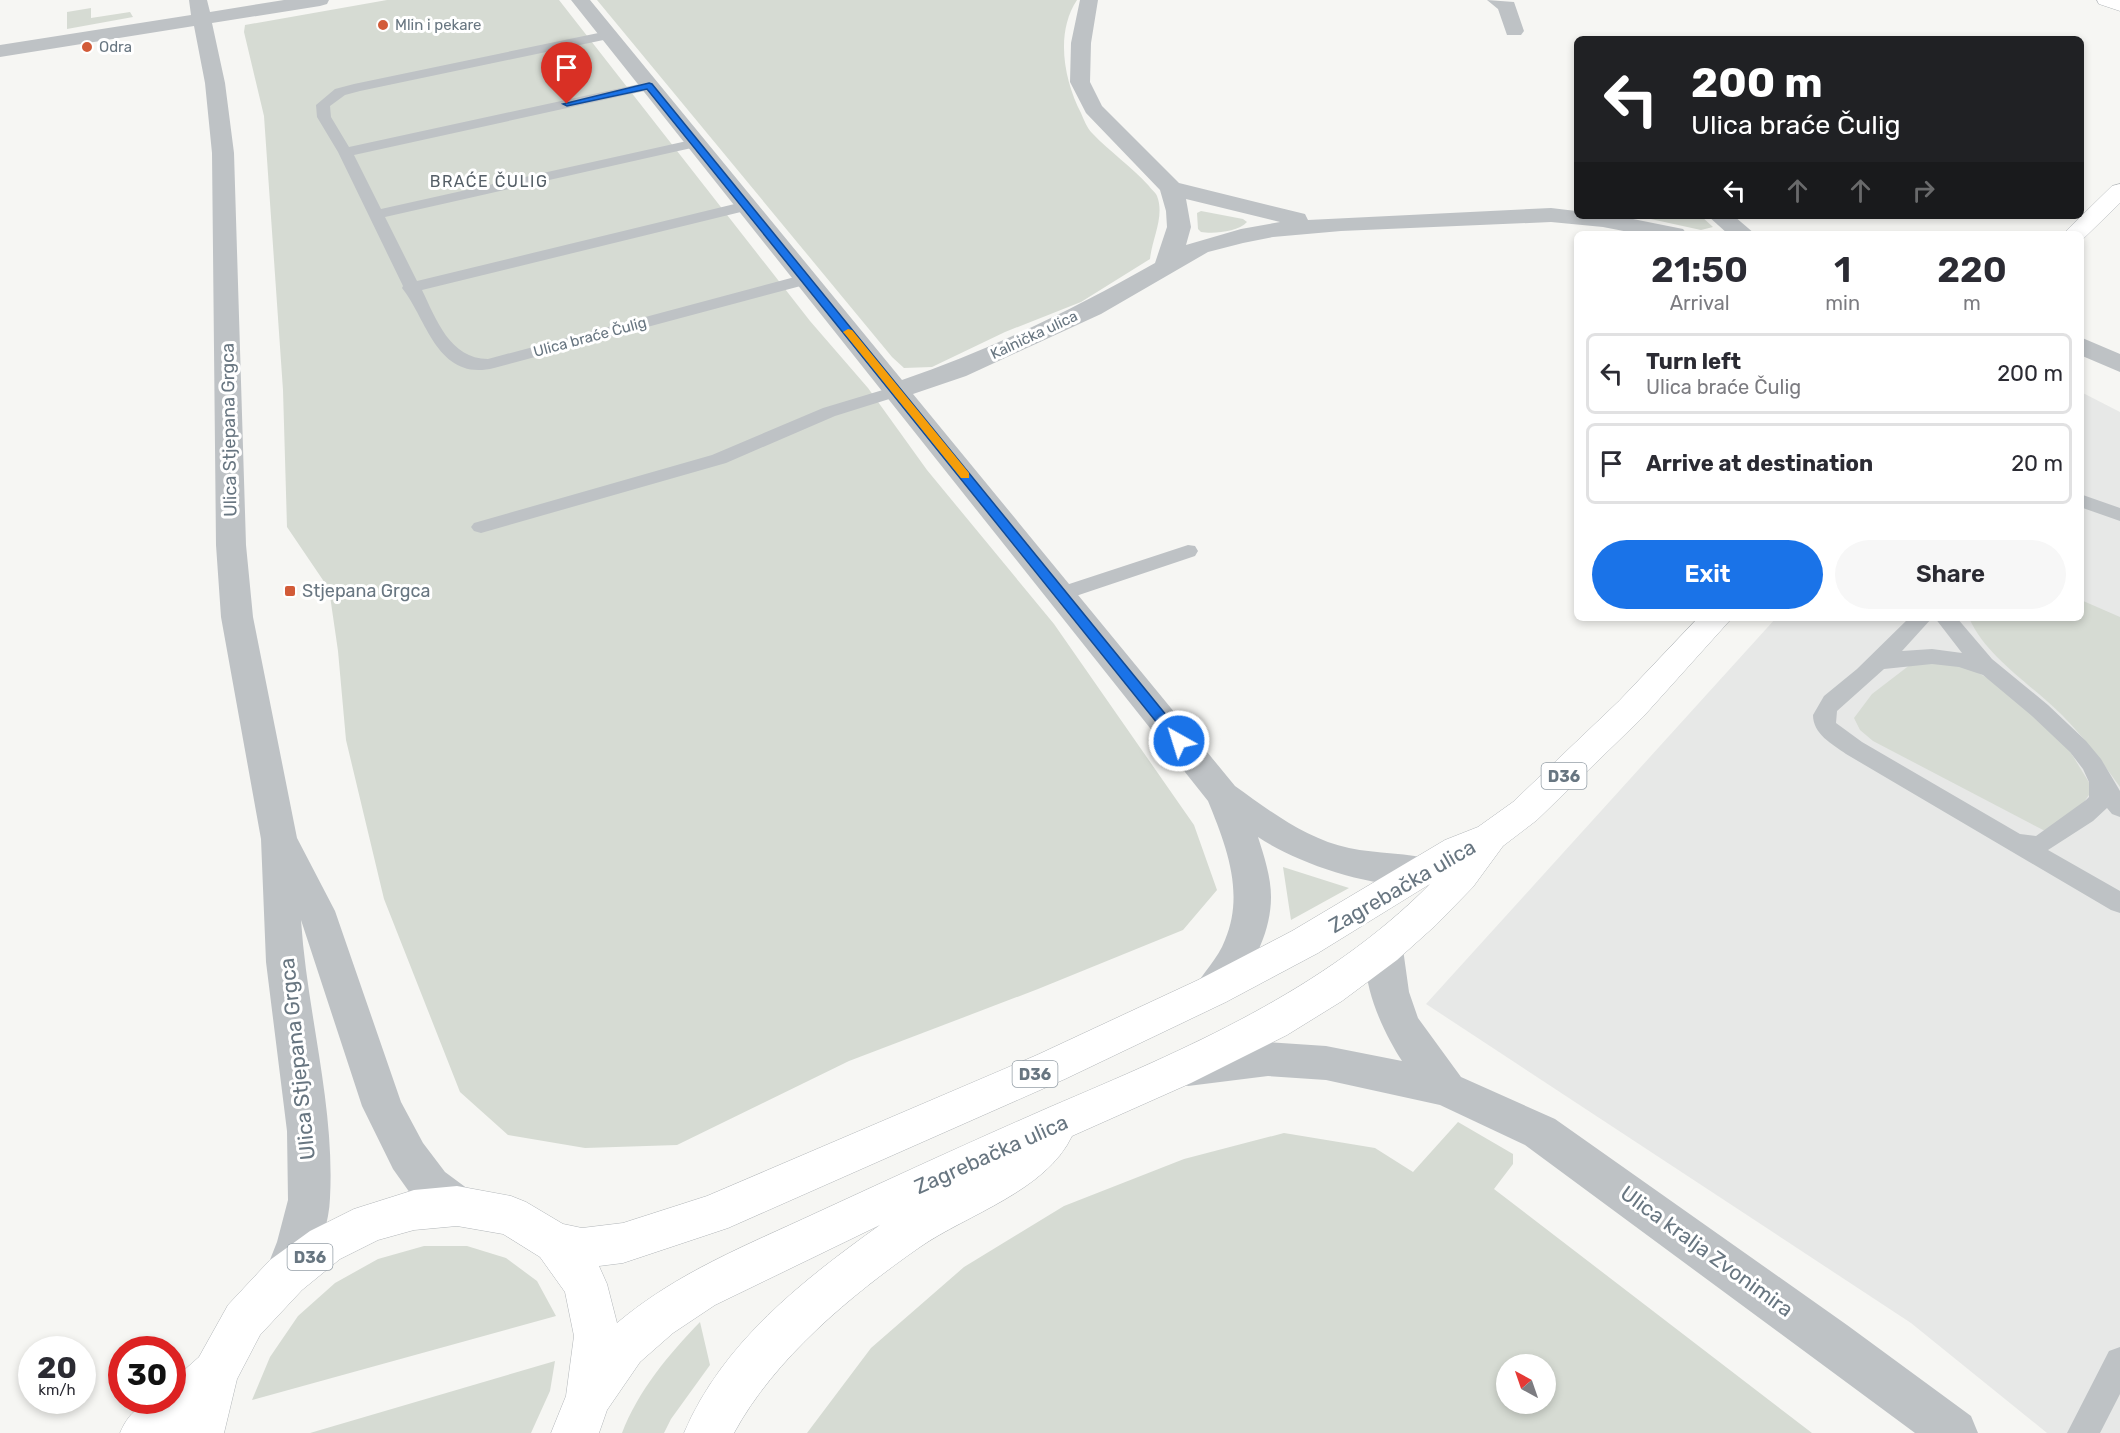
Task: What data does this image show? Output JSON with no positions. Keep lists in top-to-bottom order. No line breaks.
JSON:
{"streets":{"main road":["D36","Zagrebačka ulica"],"street":["Kalnička ulica","Ulica Stjepana Grgca","Ulica kralja Zvonimira"],"lane":["Ulica braće Čulig"]},"crossings":[["Ulica Stjepana Grgca","D36"],["D36","Zagrebačka ulica"],["Zagrebačka ulica","Ulica kralja Zvonimira"]],"districts":["BRAĆE ČULIG"],"places":{"other":["Mlin i pekare","Odra"],"transit":["Stjepana Grgca"]},"north":"top left","page":{"turn":["200 m","Ulica braće Čulig"],"eta":["21:50","Arrival","1","min","220","m"],"list":[{"name":"Turn left","note":"Ulica braće Čulig","value":"200 m"},{"name":"Arrive at destination","value":"20 m"}],"buttons":["Exit","Share"],"speed":"20 km/h","limit":"30"}}
